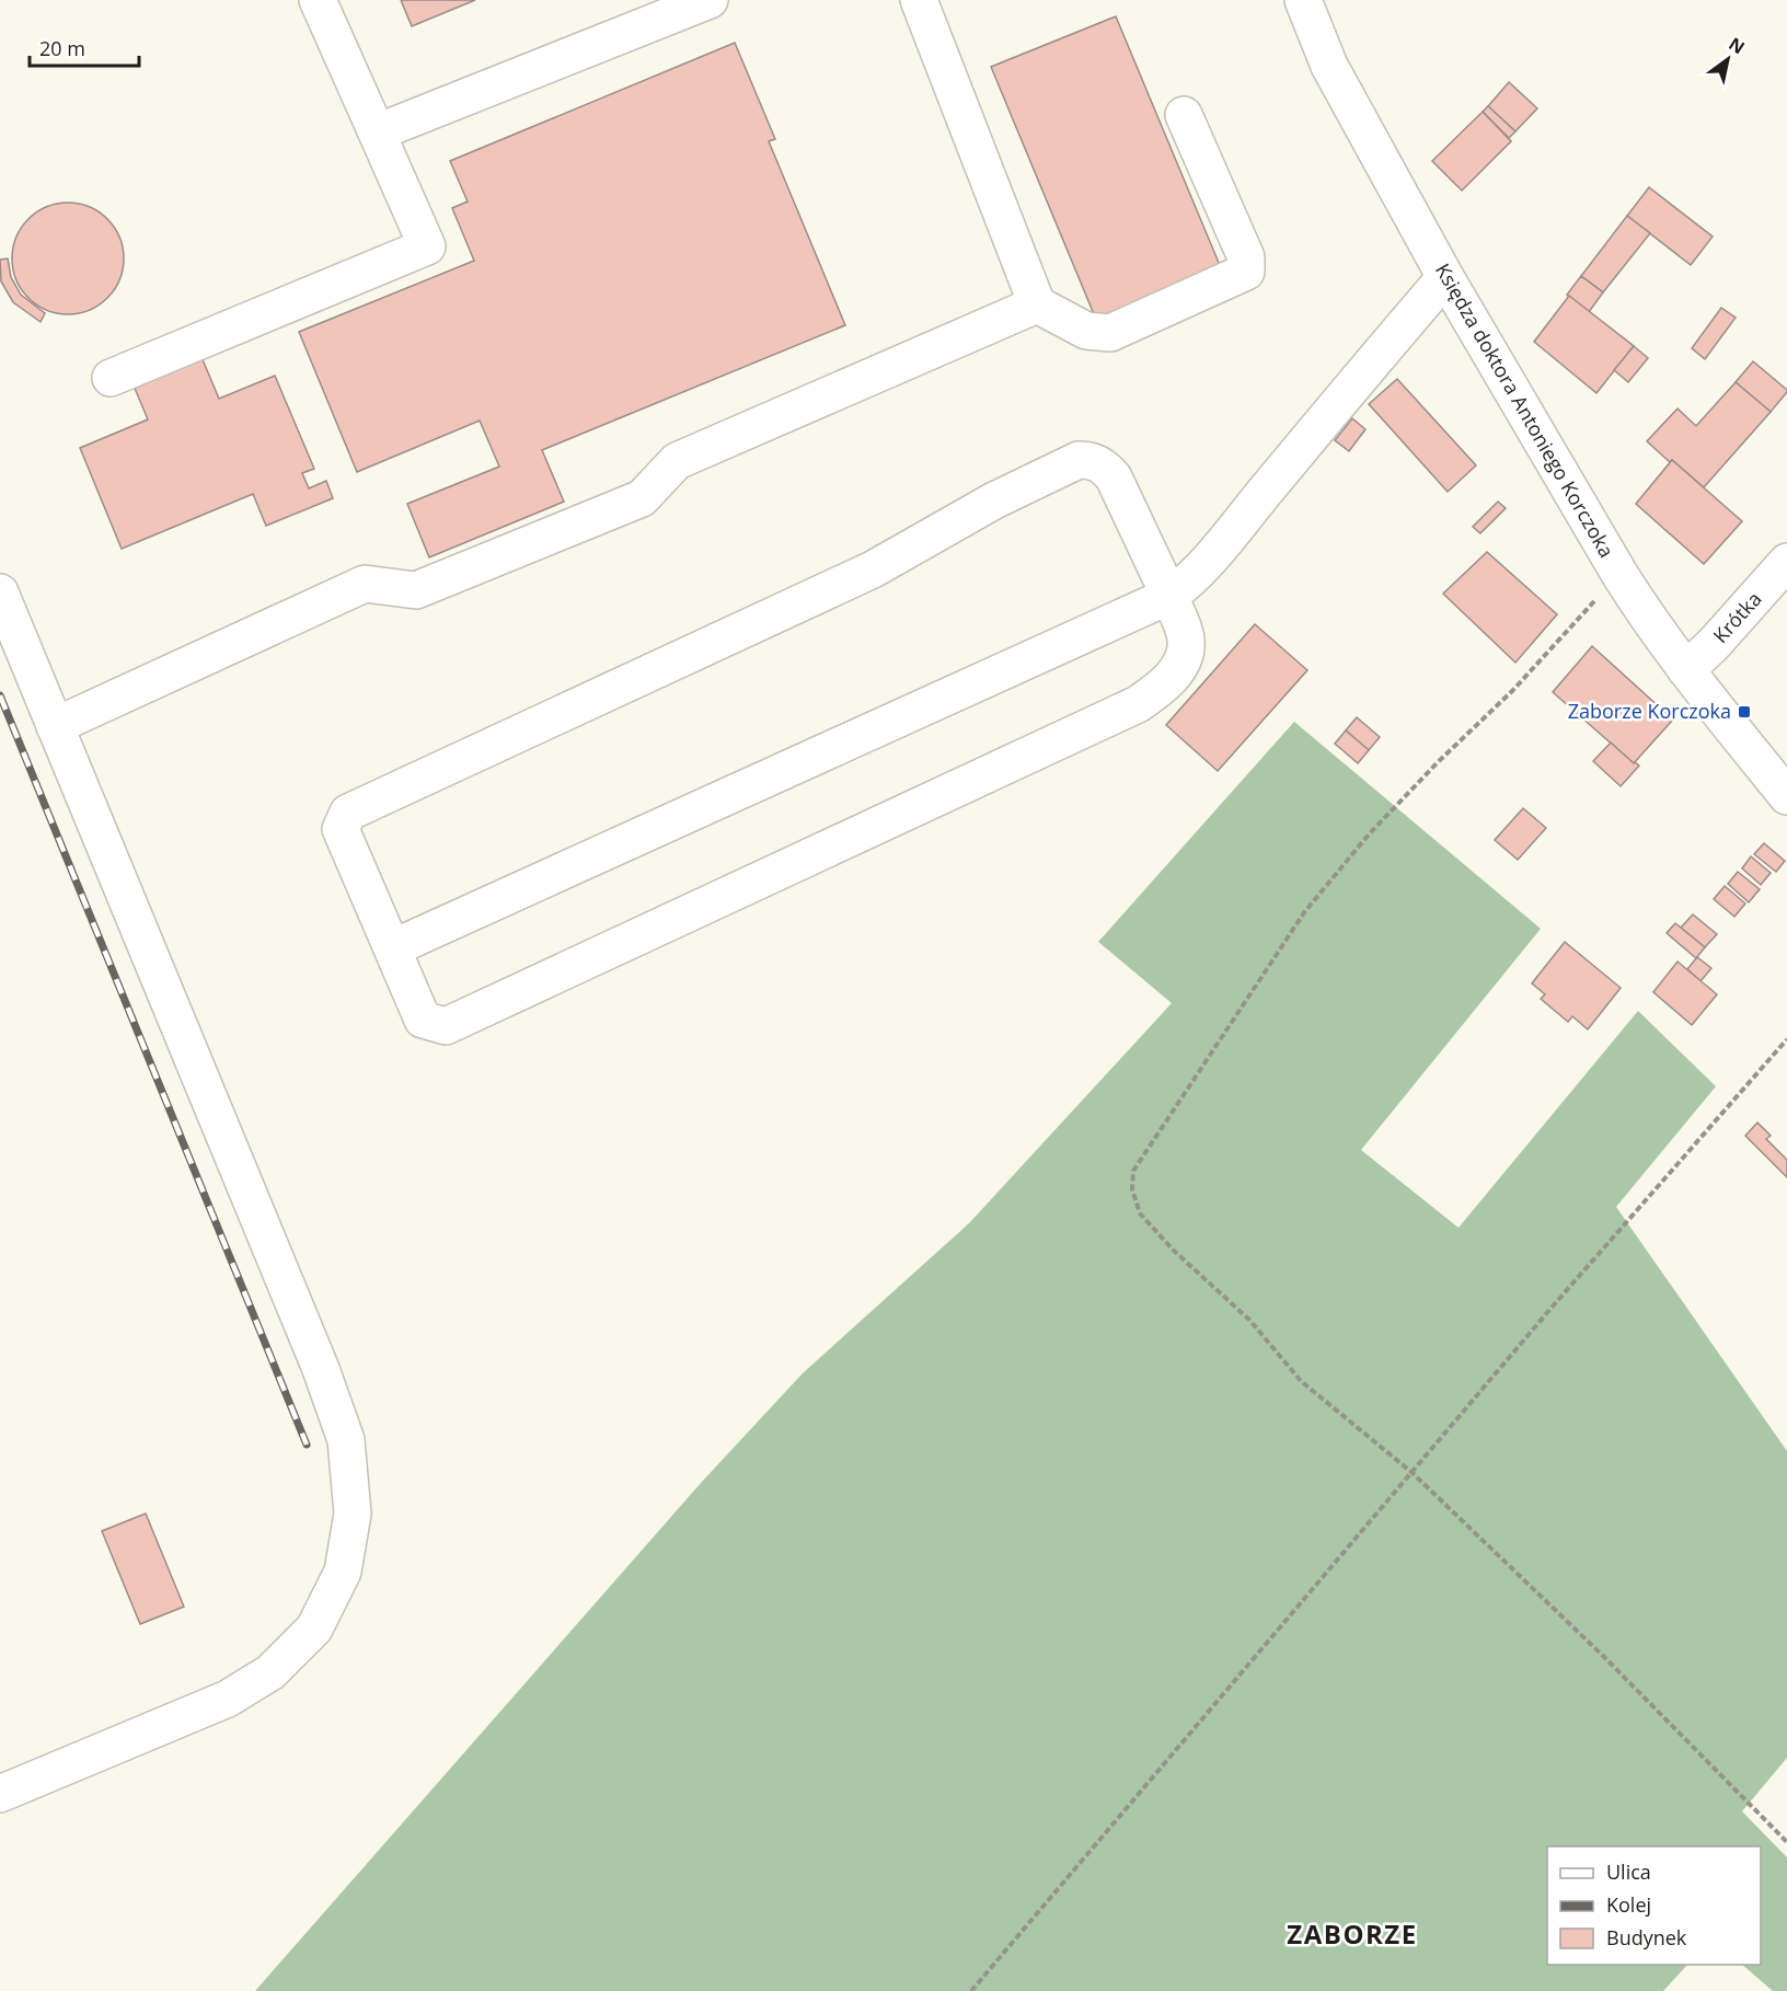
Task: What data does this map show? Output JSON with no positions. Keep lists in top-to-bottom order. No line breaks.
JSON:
{"streets":{"street":["Księdza doktora Antoniego Korczoka","Krótka"]},"crossings":[["Księdza doktora Antoniego Korczoka","Krótka"]],"districts":["ZABORZE"],"places":{"transit":["Zaborze Korczoka"]},"legend":["Ulica","Kolej","Budynek"],"scale_bar":"20 m","north":"top right"}
